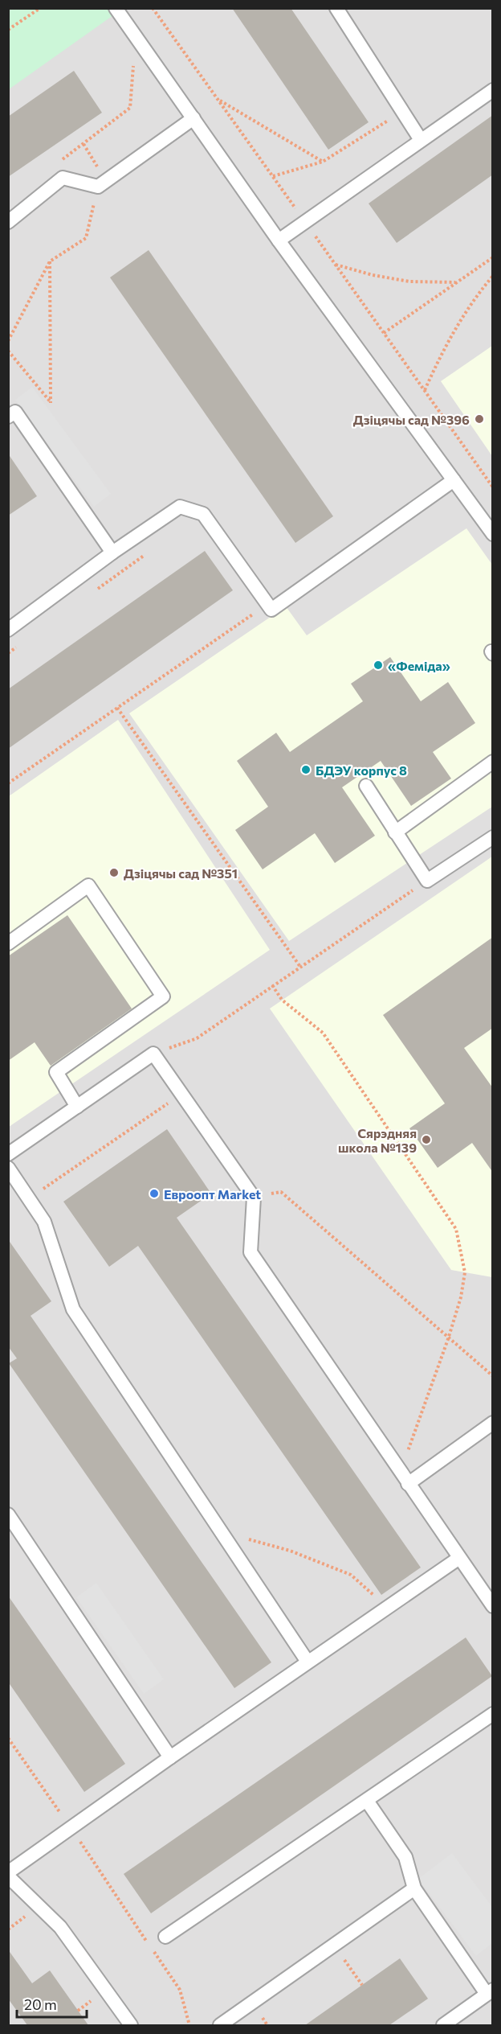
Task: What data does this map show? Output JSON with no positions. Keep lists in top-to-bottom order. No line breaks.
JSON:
{"places":["Дзіцячы сад №396","«Феміда»","БДЭУ корпус 8","Дзіцячы сад №351","Сярэдняя школа №139","Евроопт Market"],"scale_bar":"20 m"}
